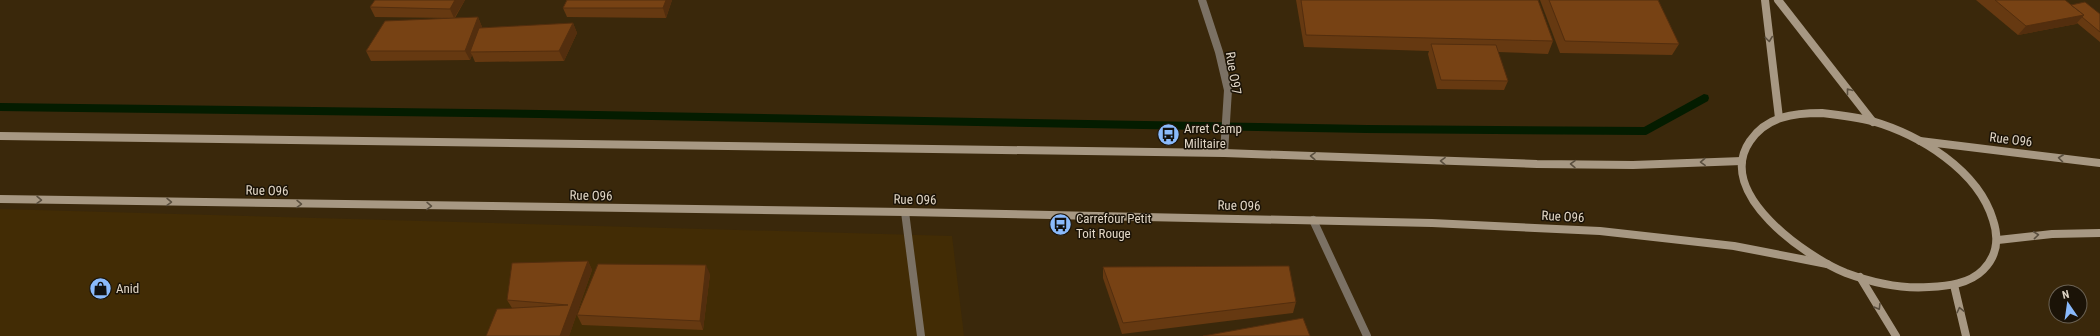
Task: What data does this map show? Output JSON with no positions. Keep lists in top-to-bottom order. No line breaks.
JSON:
{"streets":{"main road":["Rue O96"],"street":["Rue O97"]},"places":{"bus stop":["Arret Camp Militaire","Carrefour Petit Toit Rouge"],"shop":["Anid"]},"north":"top"}
